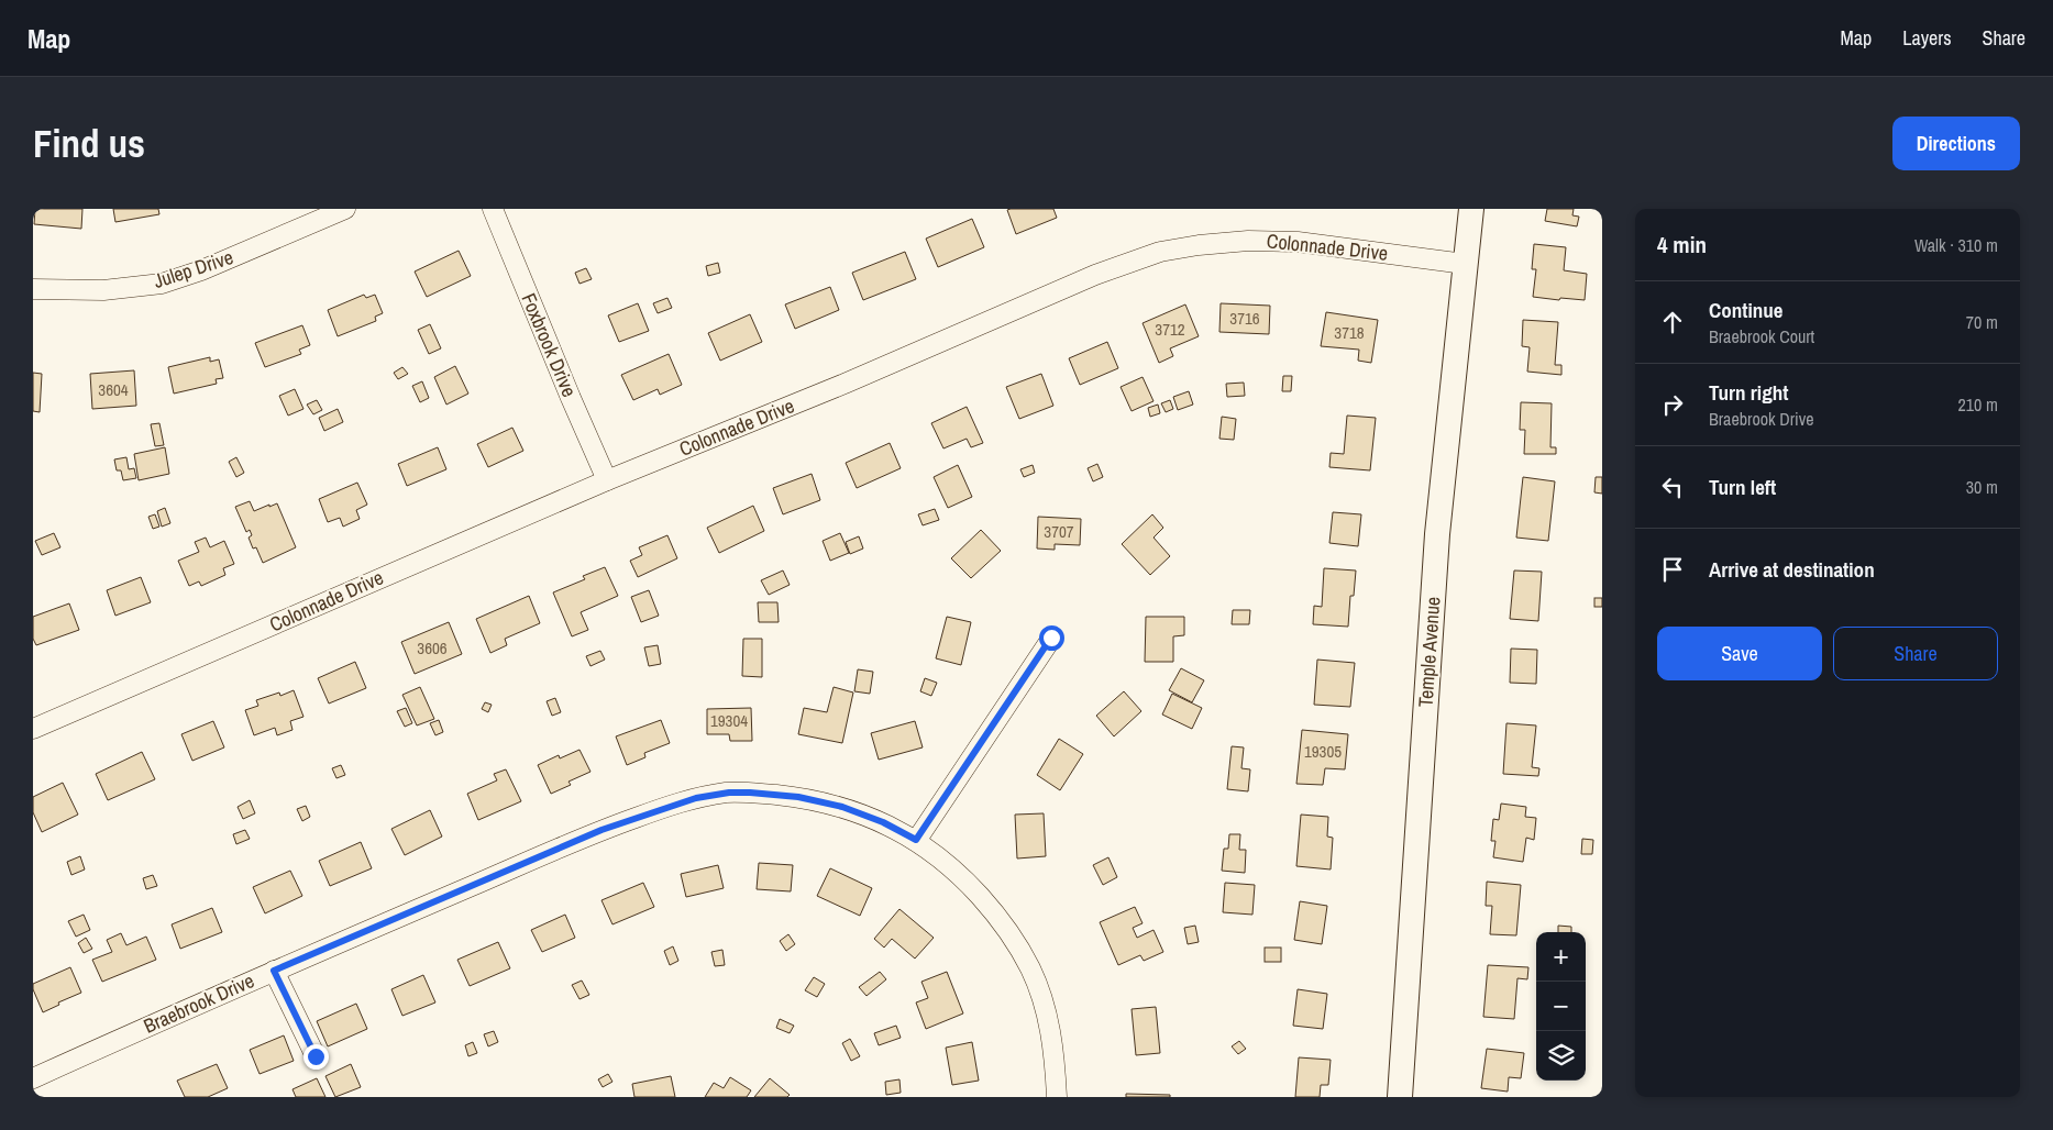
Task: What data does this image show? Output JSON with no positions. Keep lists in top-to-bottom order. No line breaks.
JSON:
{"streets":{"street":["Colonnade Drive","Julep Drive","Foxbrook Drive","Temple Avenue","Braebrook Drive"]},"crossings":[["Colonnade Drive","Foxbrook Drive"],["Colonnade Drive","Temple Avenue"]],"house_numbers":["3716","3712","3718","3604","3707","3606","19304","19305"],"page":{"header":"Map","nav":["Map","Layers","Share"],"buttons":["Directions",["Save","Share"]],"title":"Find us","heading":["4 min","Walk · 310 m"],"list":[["Continue","Braebrook Court","70 m"],["Turn right","Braebrook Drive","210 m"],["Turn left","30 m"],"Arrive at destination"],"map_buttons":["+","−"]}}
